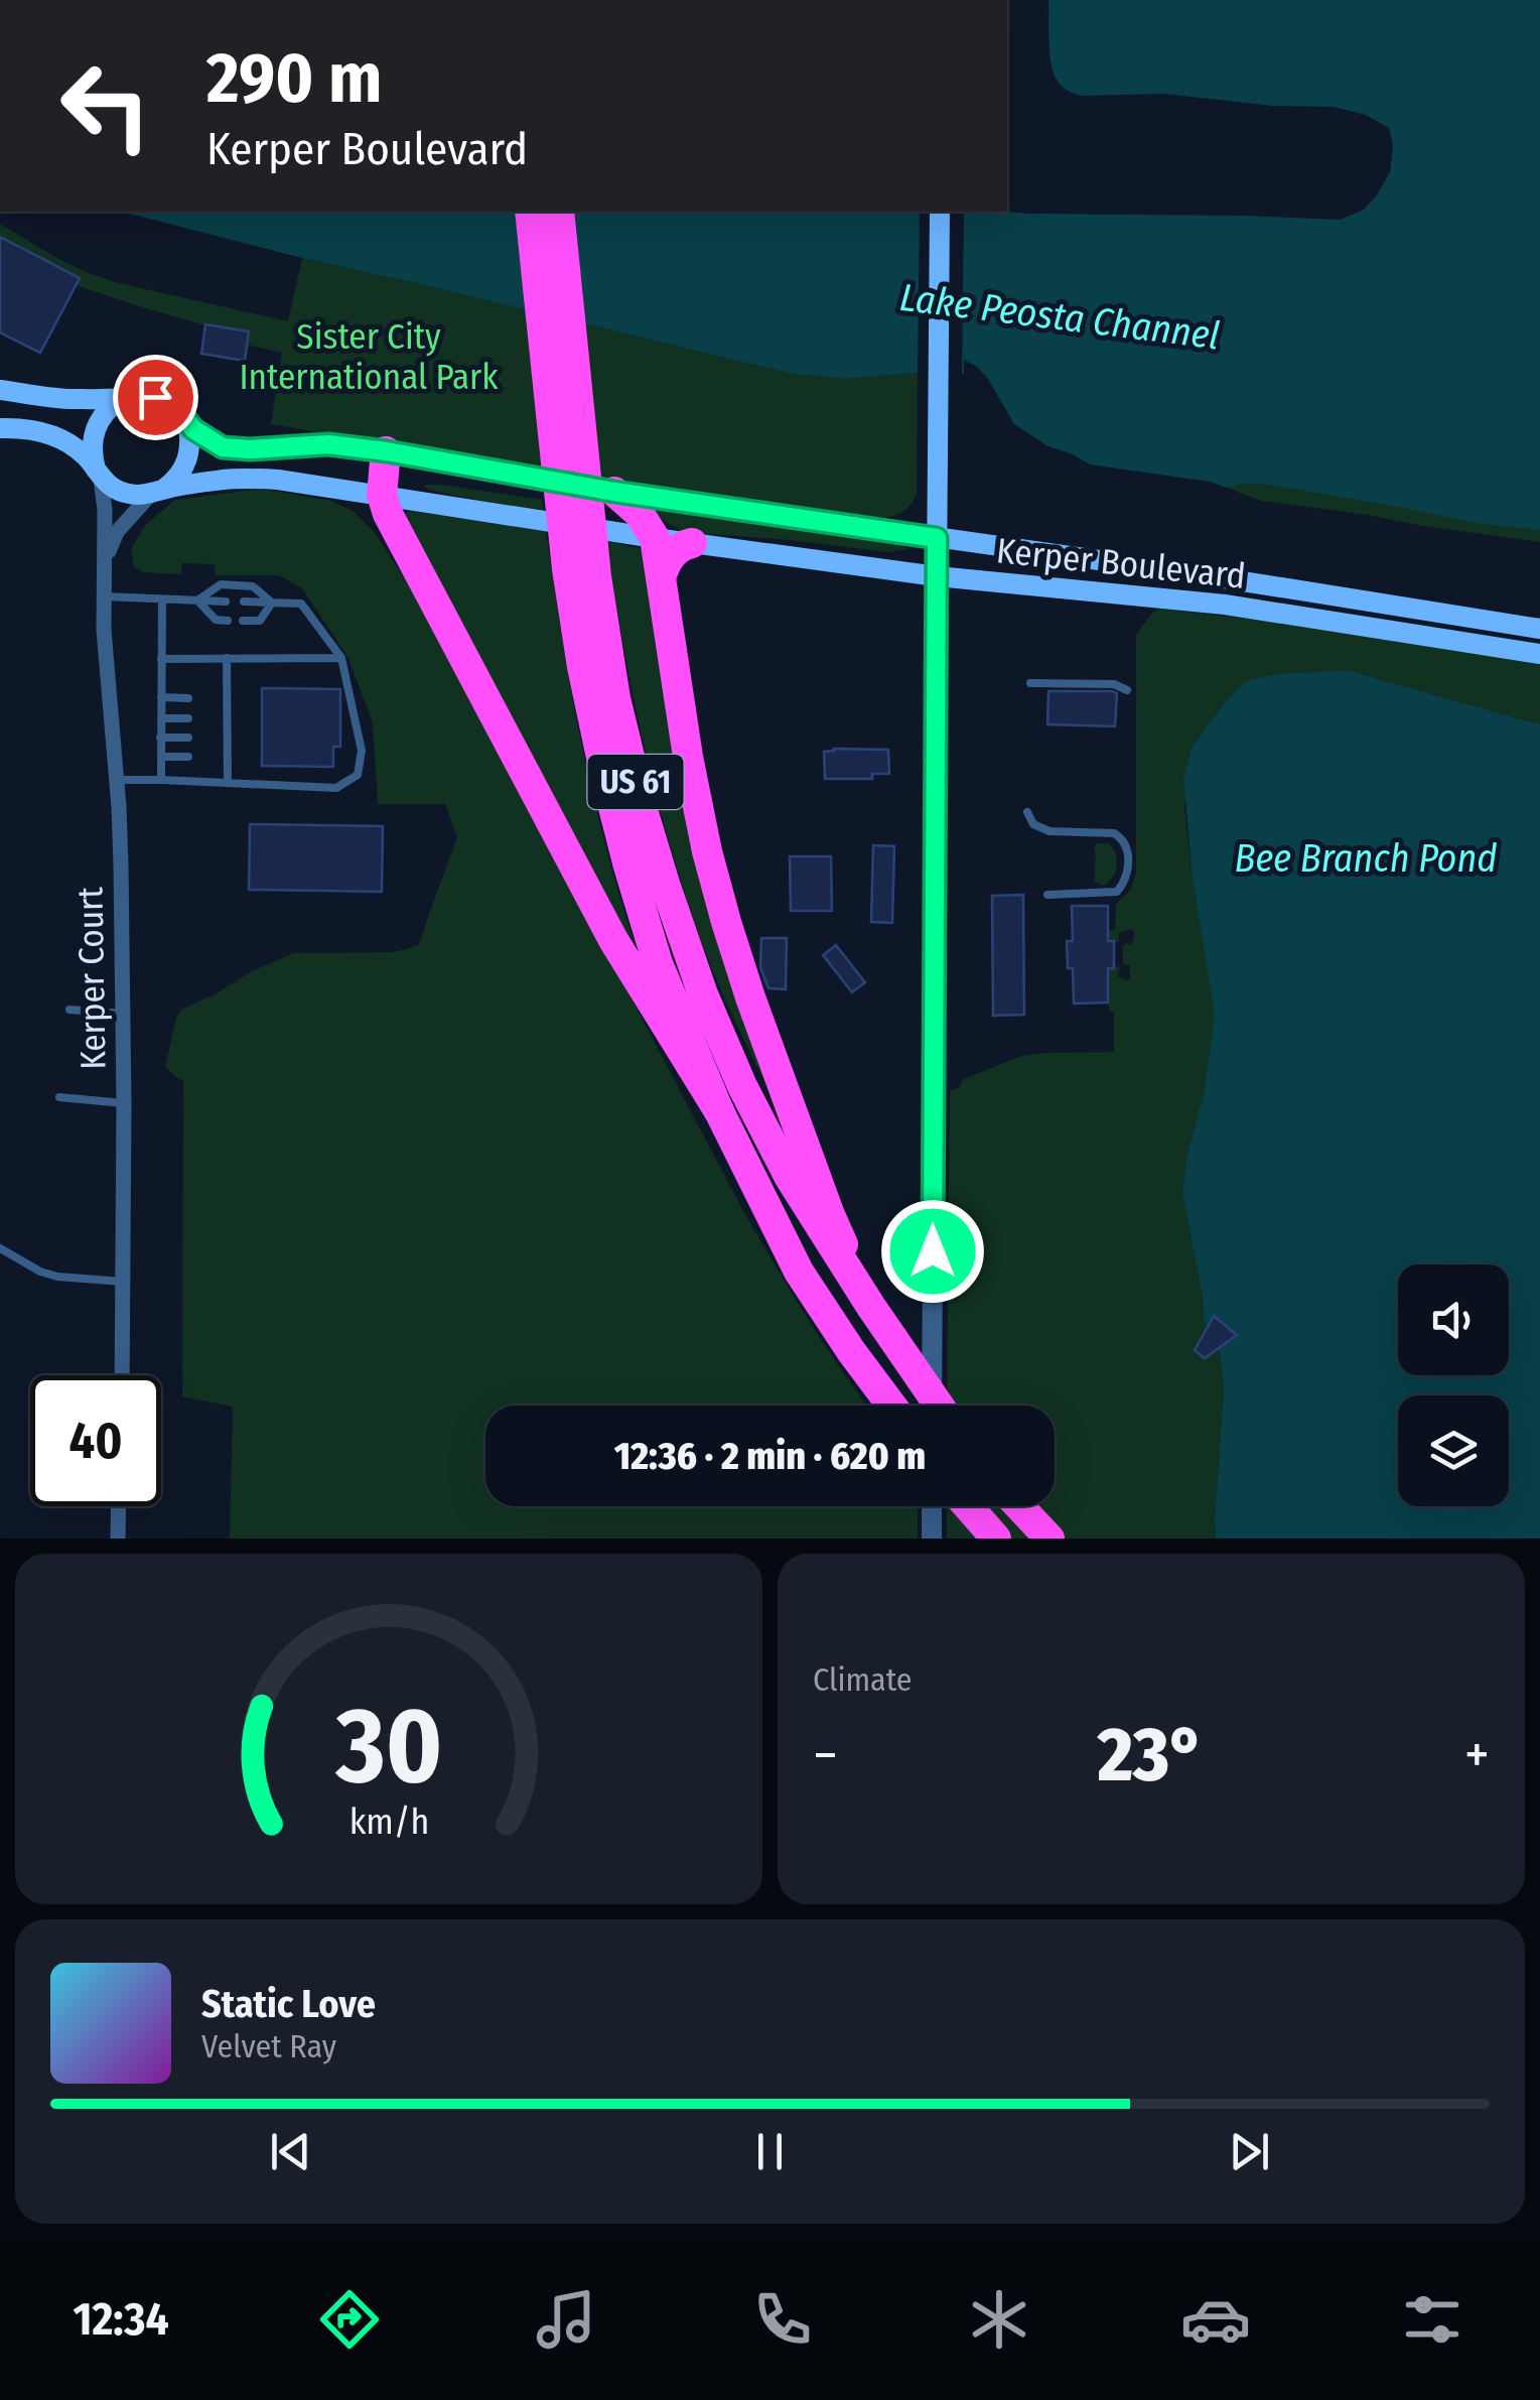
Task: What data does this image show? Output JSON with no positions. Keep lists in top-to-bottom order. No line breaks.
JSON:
{"streets":{"highway":["US 61"],"main road":["Kerper Boulevard"],"street":["Kerper Court"]},"crossings":[["Kerper Boulevard","Kerper Court"]],"water":["Lake Peosta Channel","Bee Branch Pond"],"parks":["Sister City International Park"],"page":{"turn":["290 m","Kerper Boulevard"],"limit":"40","trip":"12:36 · 2 min · 620 m","tile":"Climate","heat":["−","23°","+"],"song":["Static Love","Velvet Ray"],"tabs":"12:34","gauge":["30","km/h"]}}
